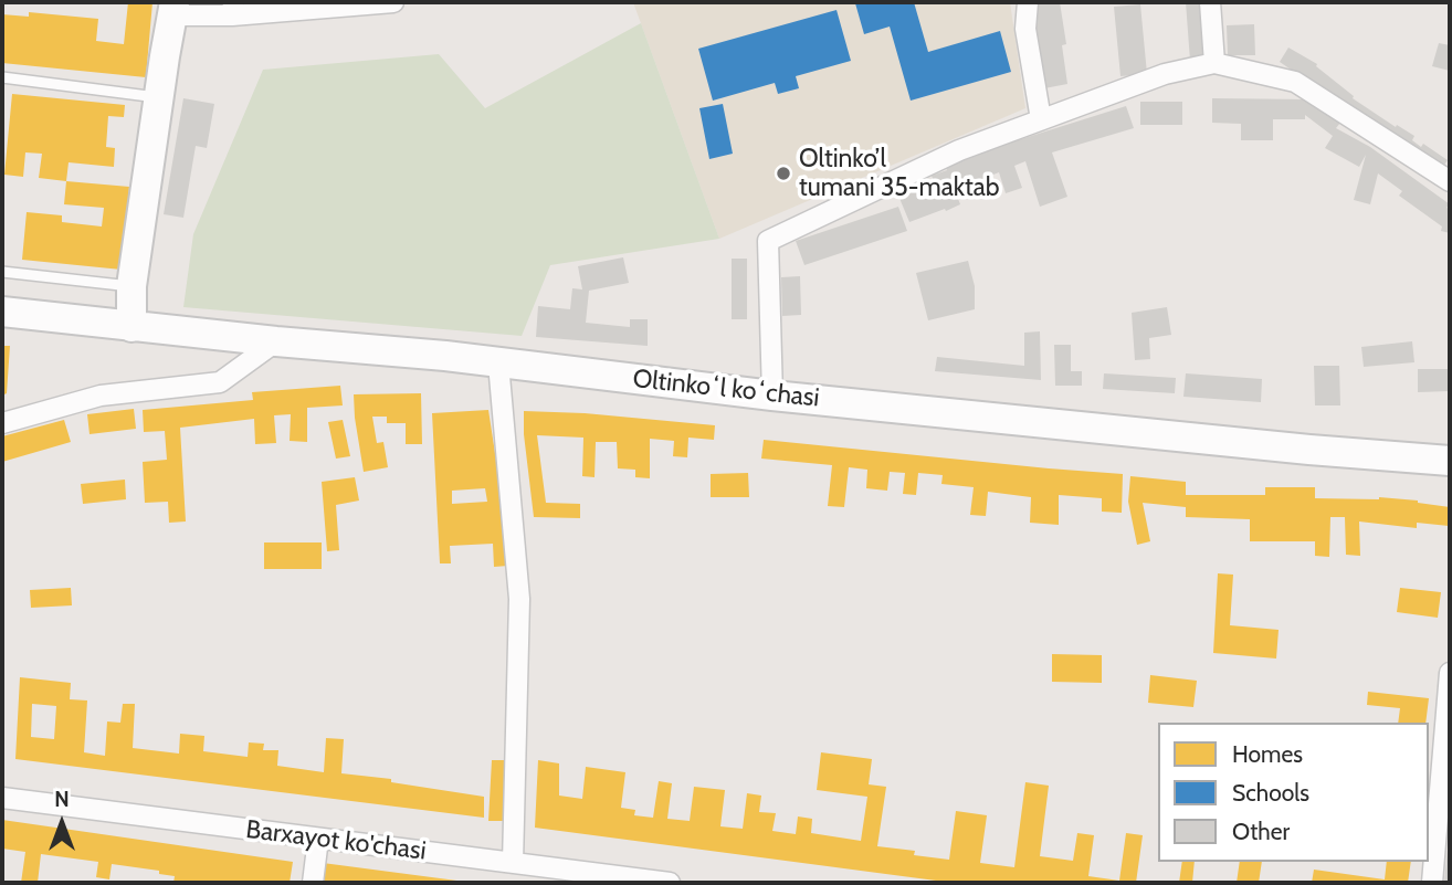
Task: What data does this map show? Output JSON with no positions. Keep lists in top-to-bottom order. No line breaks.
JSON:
{"streets":{"main road":["Oltinkoʻl koʻchasi"],"street":["Barxayot ko'chasi"]},"places":["Oltinko’l tumani 35-maktab"],"legend":["Homes","Schools","Other"],"north":"top"}
